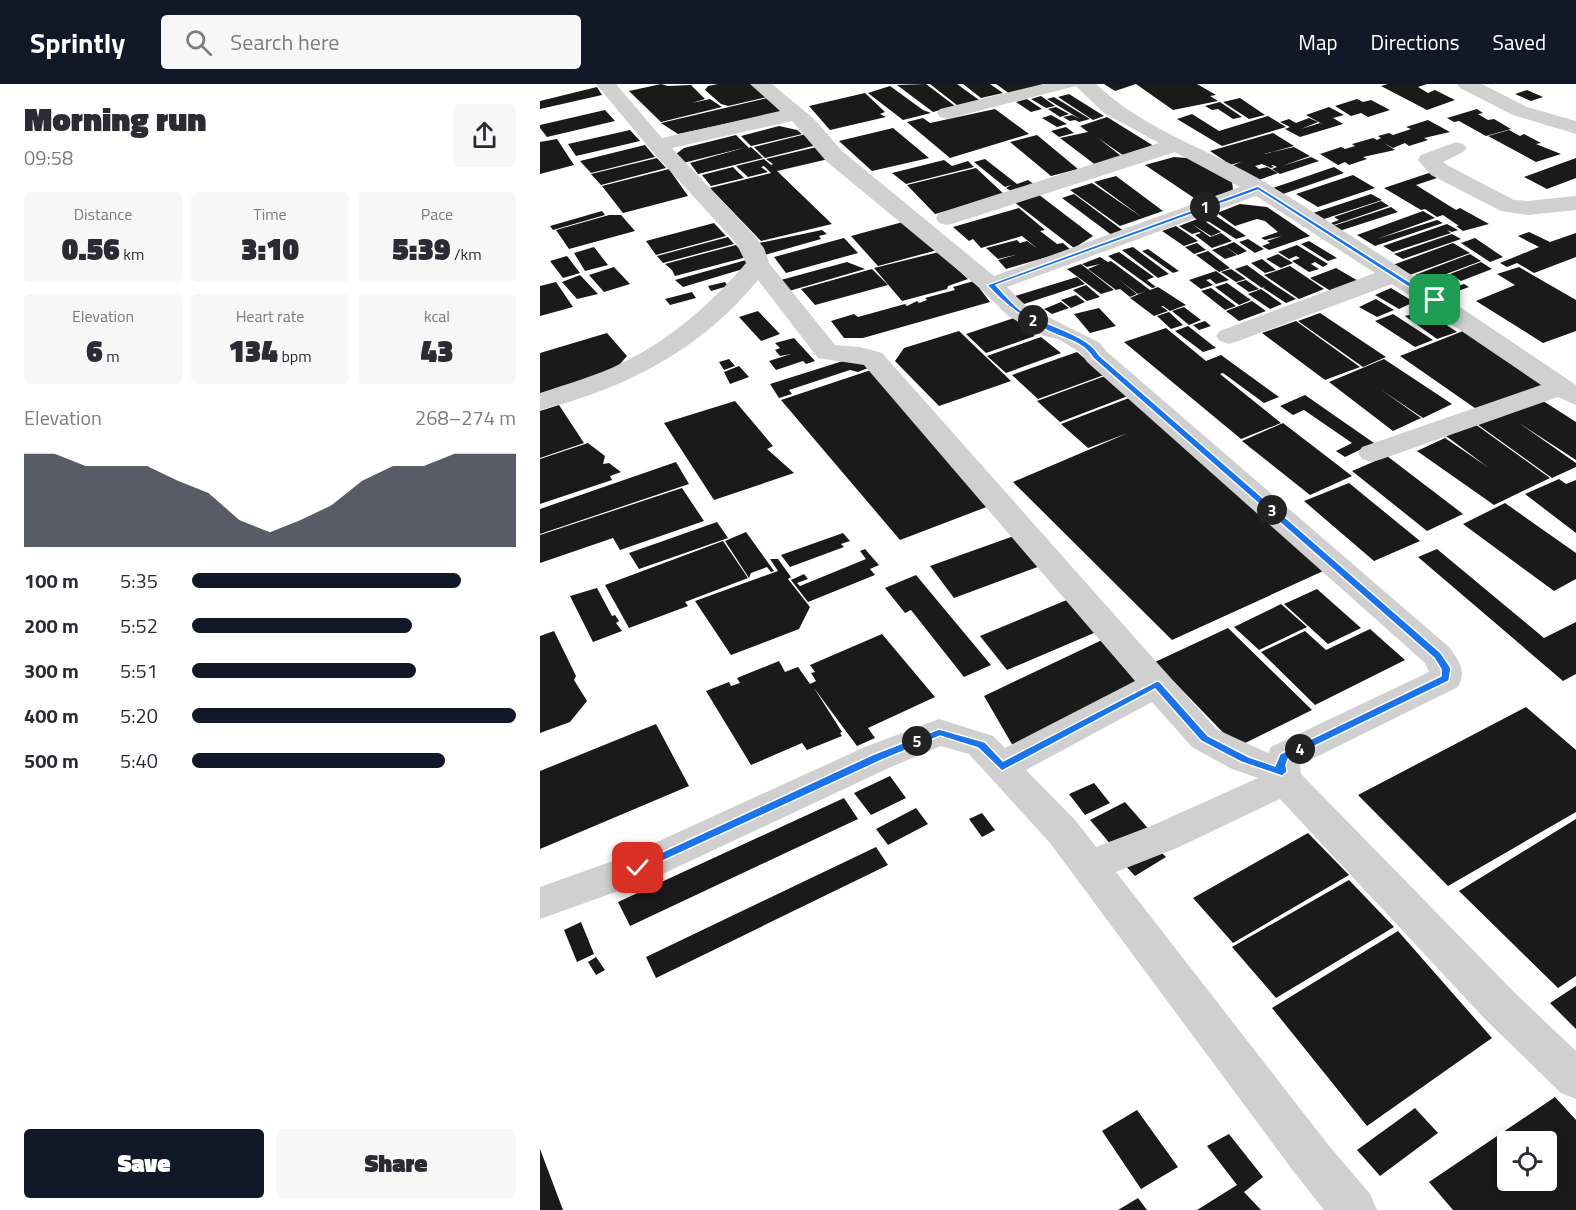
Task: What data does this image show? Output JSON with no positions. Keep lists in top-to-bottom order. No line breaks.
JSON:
{"page":{"header":"Sprintly","search":"Search here","nav":["Map","Directions","Saved"],"heading":["Morning run","09:58"],"stats":[["Distance","0.56 km"],["Time","3:10"],["Pace","5:39 /km"],["Elevation","6 m"],["Heart rate","134 bpm"],["kcal","43"]],"pins":["1","2","3","5","4"],"chart":["Elevation","268–274 m"],"list":[{"name":"100 m","note":"5:35"},{"name":"200 m","note":"5:52"},{"name":"300 m","note":"5:51"},{"name":"400 m","note":"5:20"},{"name":"500 m","note":"5:40"}],"buttons":["Save","Share"]}}
